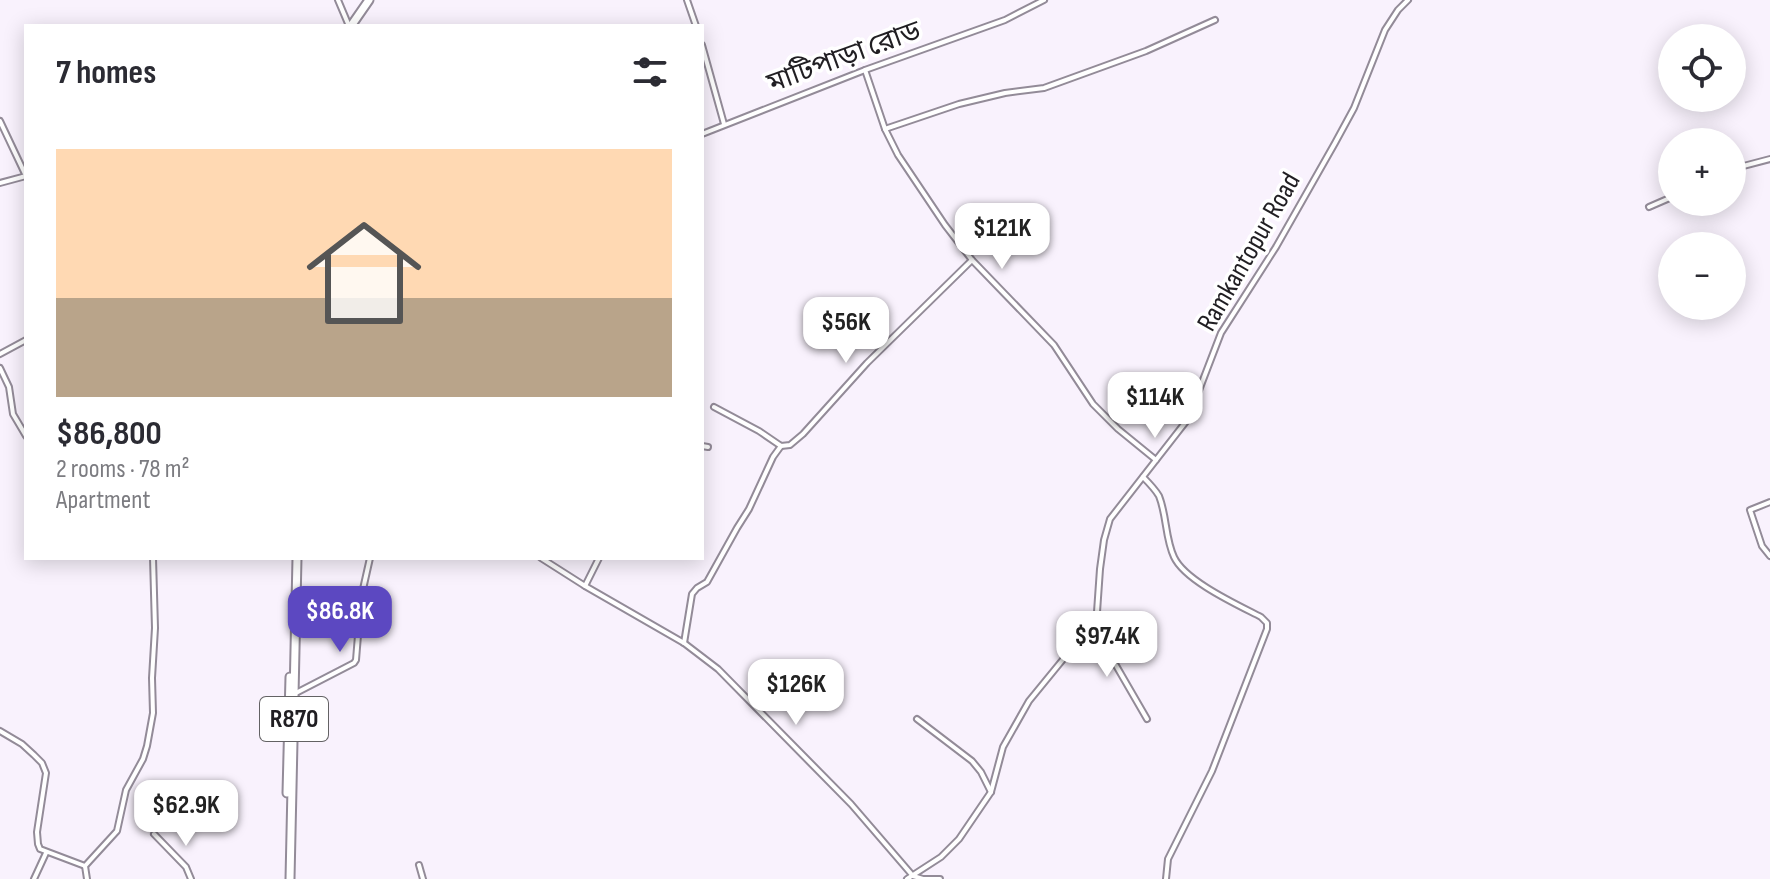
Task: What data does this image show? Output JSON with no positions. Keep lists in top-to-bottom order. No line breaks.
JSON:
{"streets":{"main road":["R870"],"street":["মাটিপাড়া রোড","Ramkantopur Road"]},"page":{"map_buttons":["+","−"],"heading":"7 homes","list":[{"name":"$86,800","note":"2 rooms · 78 m² · Apartment"}],"price":["$121K","$56K","$114K","$86.8K","$97.4K","$126K","$62.9K"]}}
